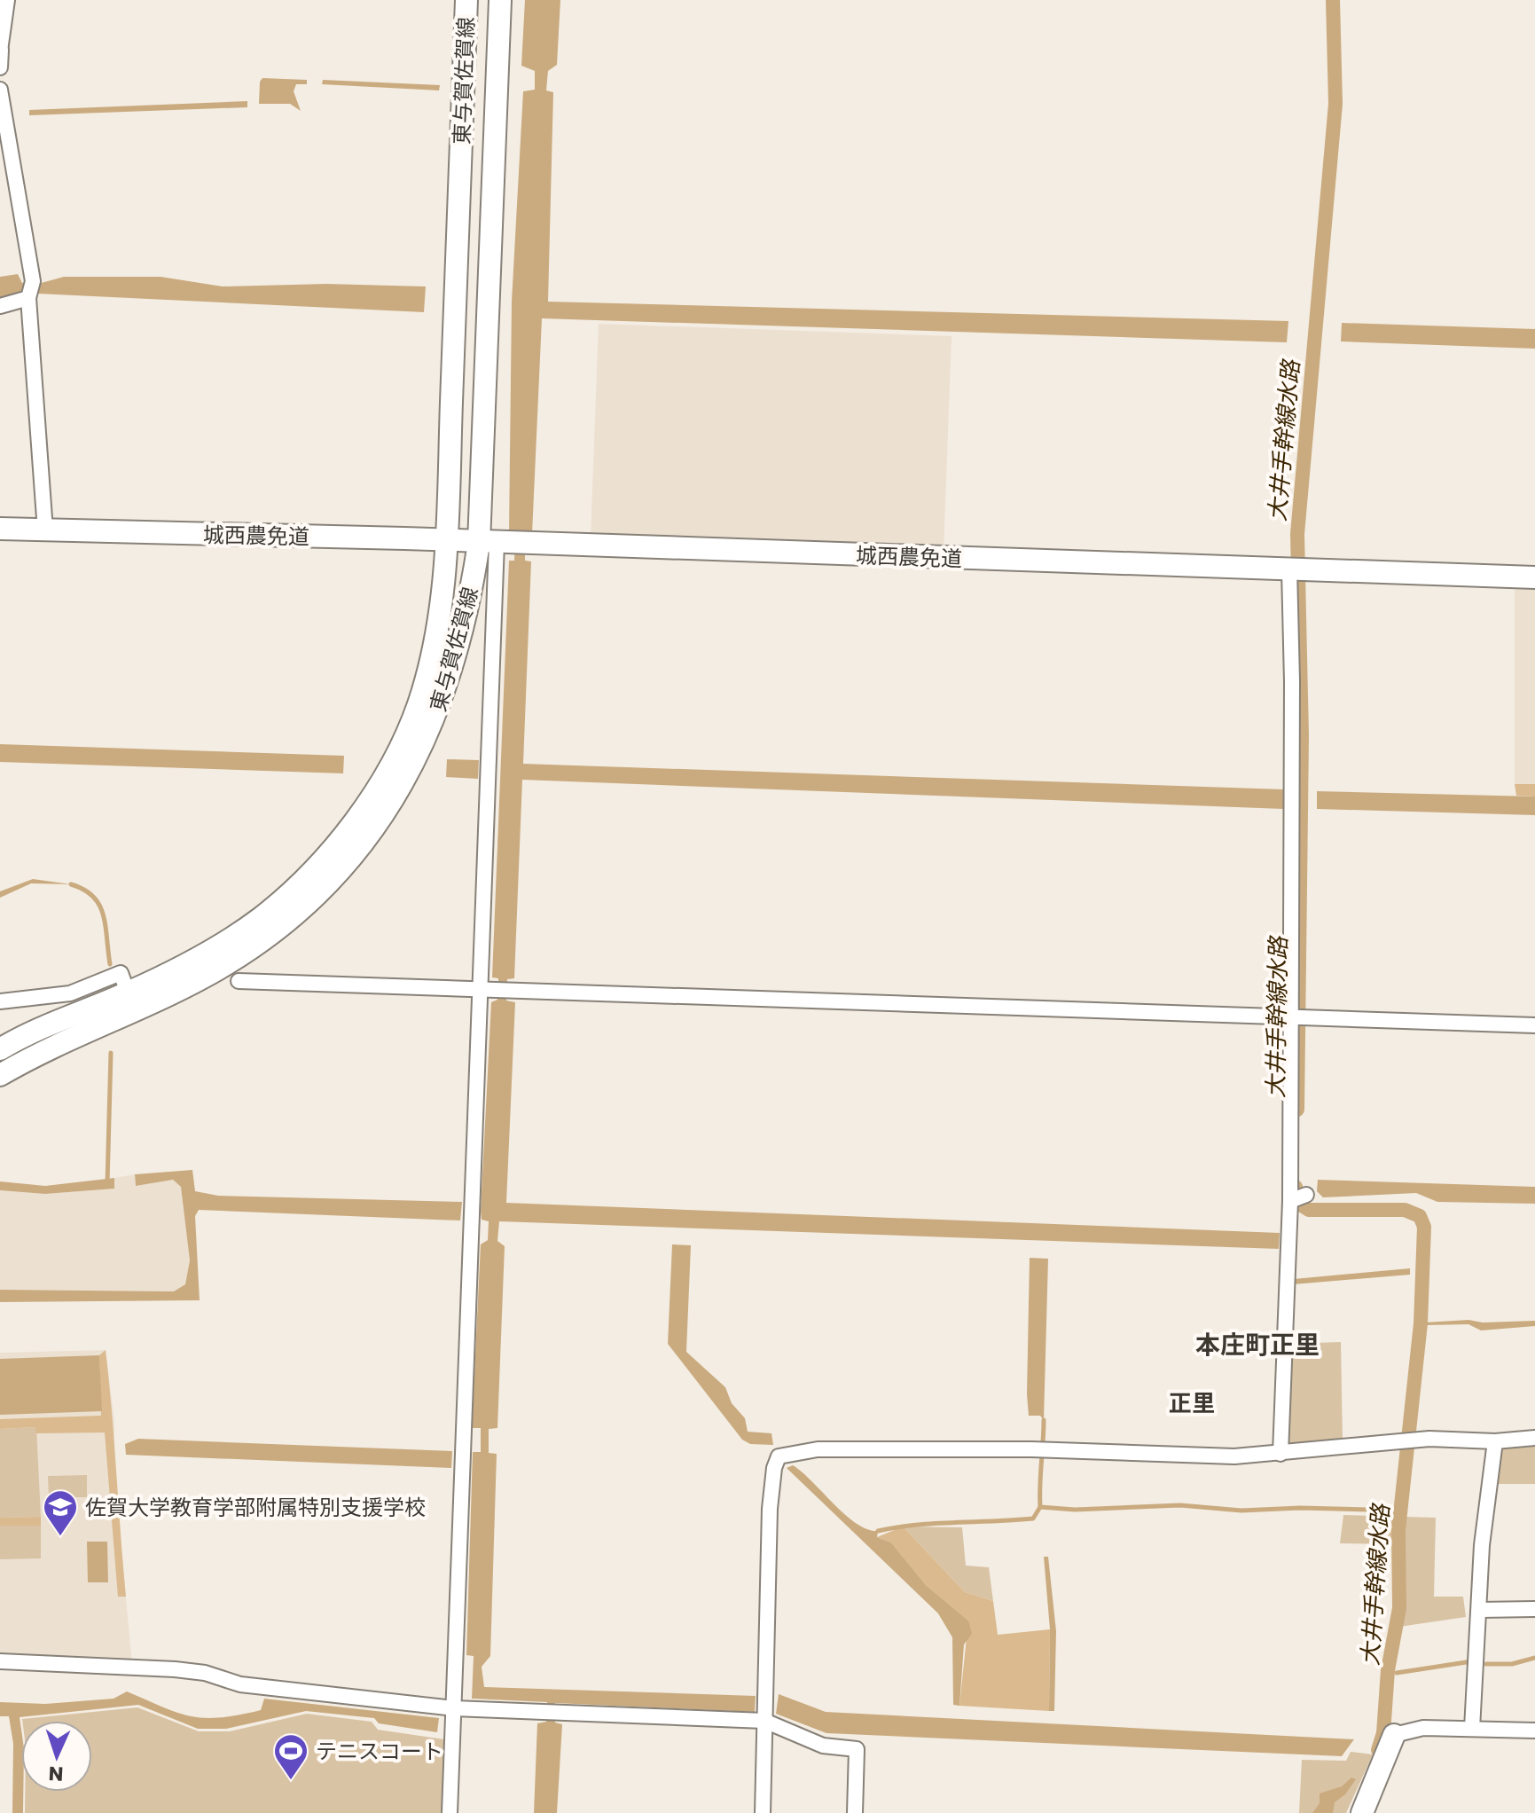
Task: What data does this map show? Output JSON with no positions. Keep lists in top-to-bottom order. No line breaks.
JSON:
{"streets":{"main road":["東与賀佐賀線","城西農免道"]},"crossings":[["東与賀佐賀線","城西農免道"]],"districts":["本庄町正里","正里"],"water":["大井手幹線水路"],"places":{"school or university":["佐賀大学教育学部附属特別支援学校"],"sports":["テニスコート"]},"north":"bottom"}
